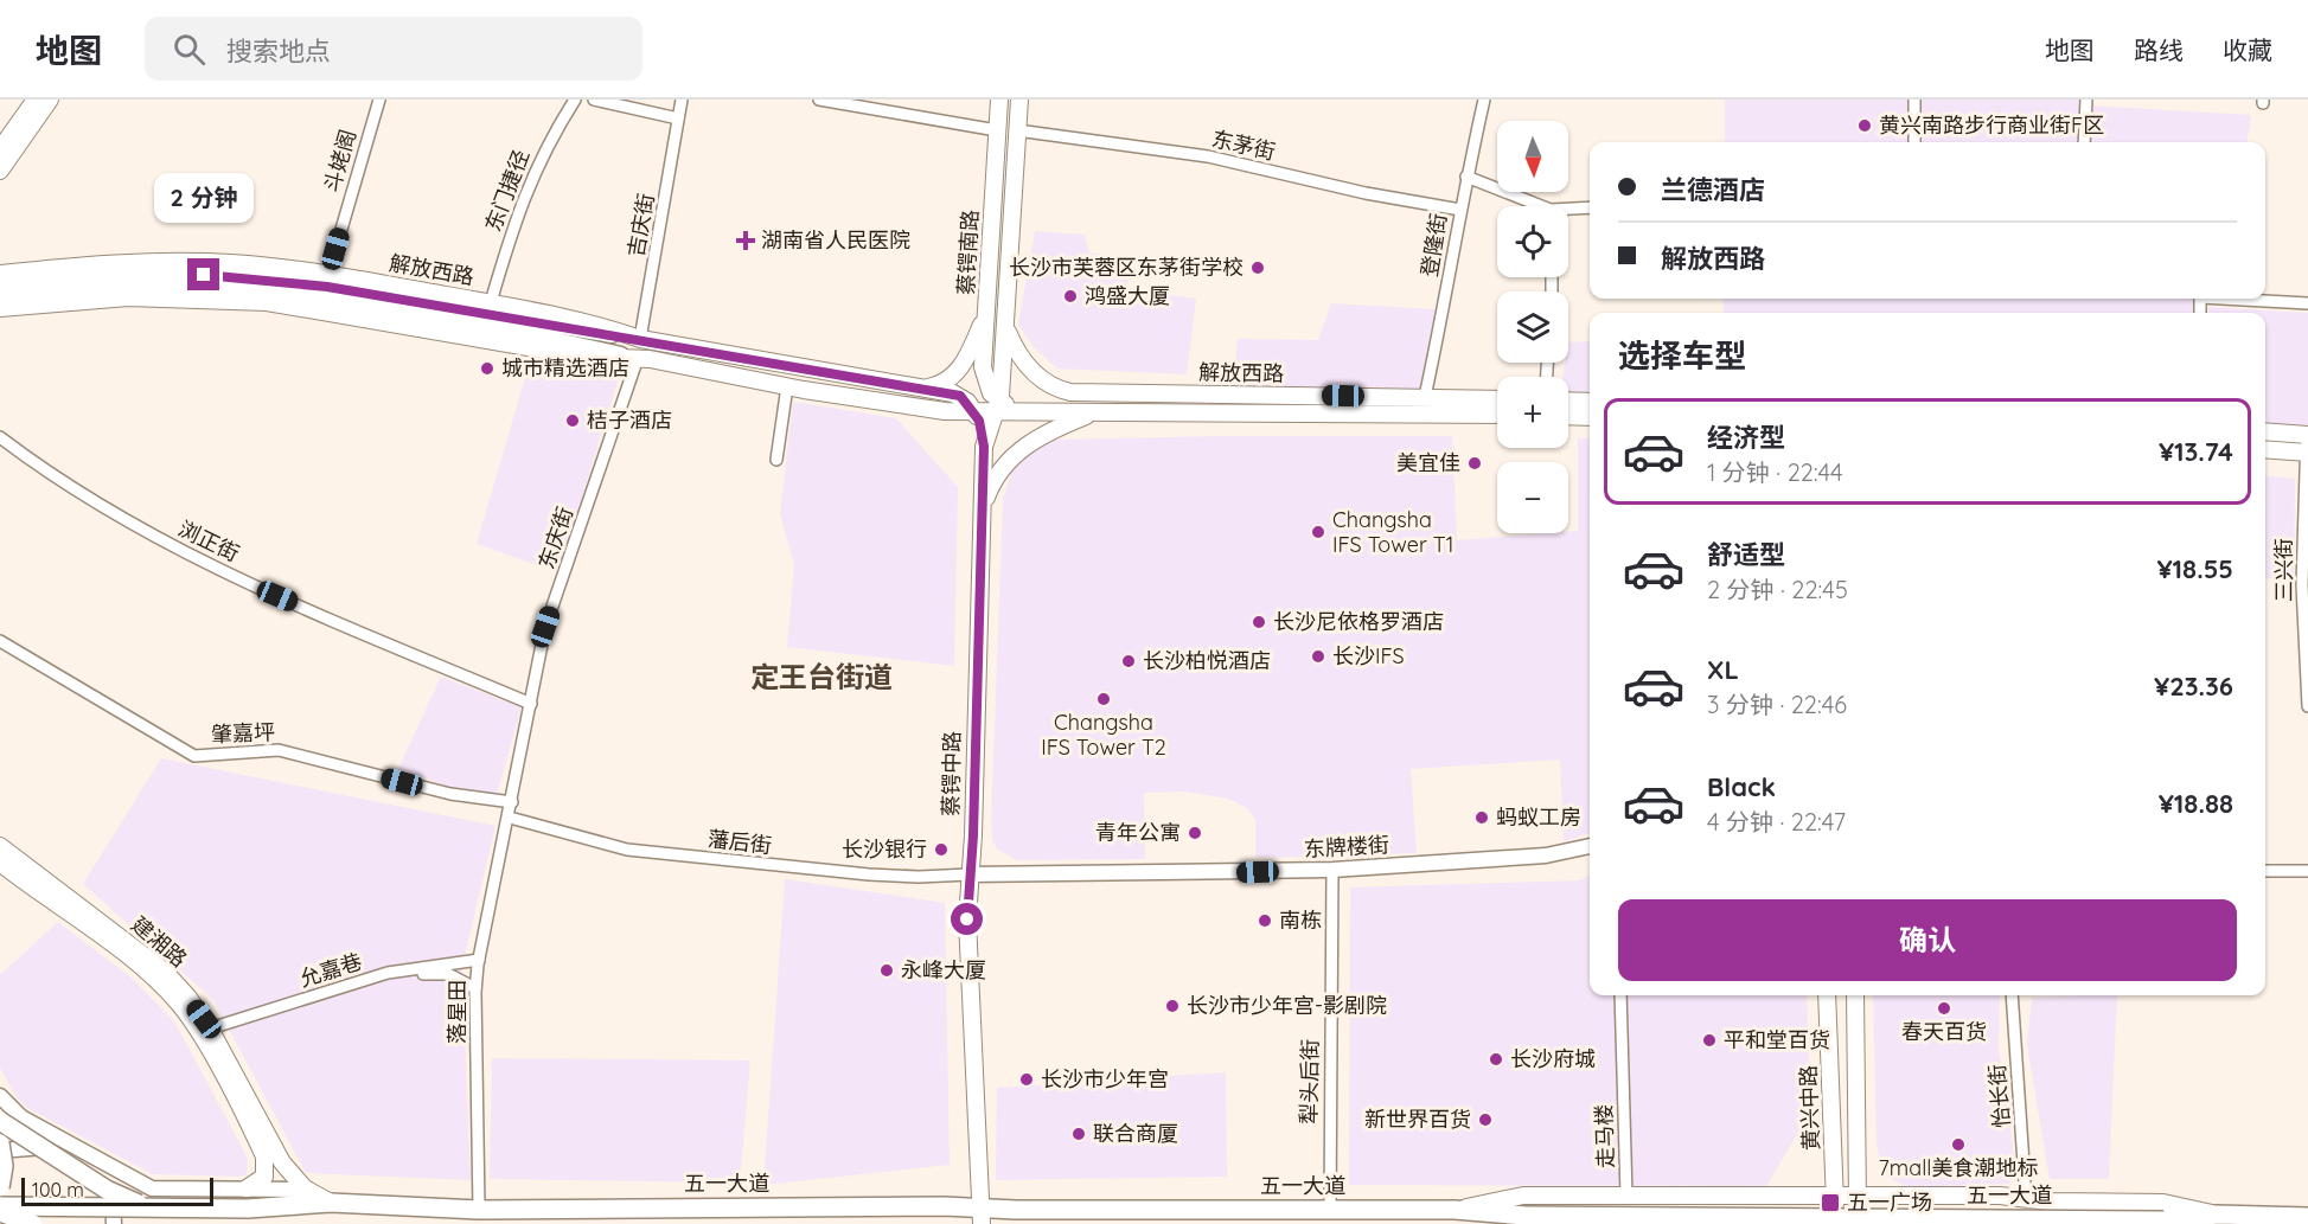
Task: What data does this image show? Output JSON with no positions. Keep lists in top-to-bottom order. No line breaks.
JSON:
{"streets":{"main road":["蔡锷南路","解放西路","蔡锷中路","建湘路","黄兴中路","五一大道"],"street":["东茅街","斗姥阁","东门捷径","吉庆街","登隆街","东庆街","浏正街","三兴街","肇嘉坪","藩后街","东牌楼街","允嘉巷","落星田","犁头后街","怡长街","走马楼"]},"crossings":[["东茅街","登隆街"],["东茅街","蔡锷南路"],["斗姥阁","解放西路"],["东门捷径","解放西路"],["吉庆街","解放西路"],["登隆街","解放西路"],["蔡锷南路","解放西路"],["蔡锷南路","蔡锷中路"],["解放西路","东庆街"],["解放西路","蔡锷中路"],["东庆街","浏正街"],["东庆街","肇嘉坪"],["东庆街","藩后街"],["东庆街","落星田"],["蔡锷中路","藩后街"],["蔡锷中路","东牌楼街"],["蔡锷中路","五一大道"],["藩后街","东牌楼街"],["藩后街","落星田"],["东牌楼街","犁头后街"],["建湘路","允嘉巷"],["建湘路","五一大道"],["允嘉巷","落星田"],["落星田","五一大道"],["犁头后街","五一大道"],["怡长街","五一大道"],["黄兴中路","五一大道"],["走马楼","五一大道"]],"districts":["定王台街道"],"places":{"other":["黄兴南路步行商业街F区","长沙市芙蓉区东茅街学校","鸿盛大厦","城市精选酒店","桔子酒店","美宜佳","Changsha IFS Tower T1","长沙尼依格罗酒店","长沙IFS","长沙柏悦酒店","Changsha IFS Tower T2","蚂蚁工房","青年公寓","长沙银行","南栋","永峰大厦","长沙市少年宫-影剧院","春天百货","平和堂百货","长沙府城","长沙市少年宫","新世界百货","联合商厦","7mall美食潮地标"],"health":["湖南省人民医院"],"transit":["五一广场"]},"scale_bar":"100 m","north":"bottom","page":{"header":"地图","search":"搜索地点","nav":["地图","路线","收藏"],"map_buttons":["+","−"],"banner":["兰德酒店","解放西路"],"bubble":"2 分钟","heading":"选择车型","list":[{"name":"经济型","note":"1 分钟 · 22:44","value":"¥13.74"},{"name":"舒适型","note":"2 分钟 · 22:45","value":"¥18.55"},{"name":"XL","note":"3 分钟 · 22:46","value":"¥23.36"},{"name":"Black","note":"4 分钟 · 22:47","value":"¥18.88"}],"buttons":"确认","scale":"100 m"}}
